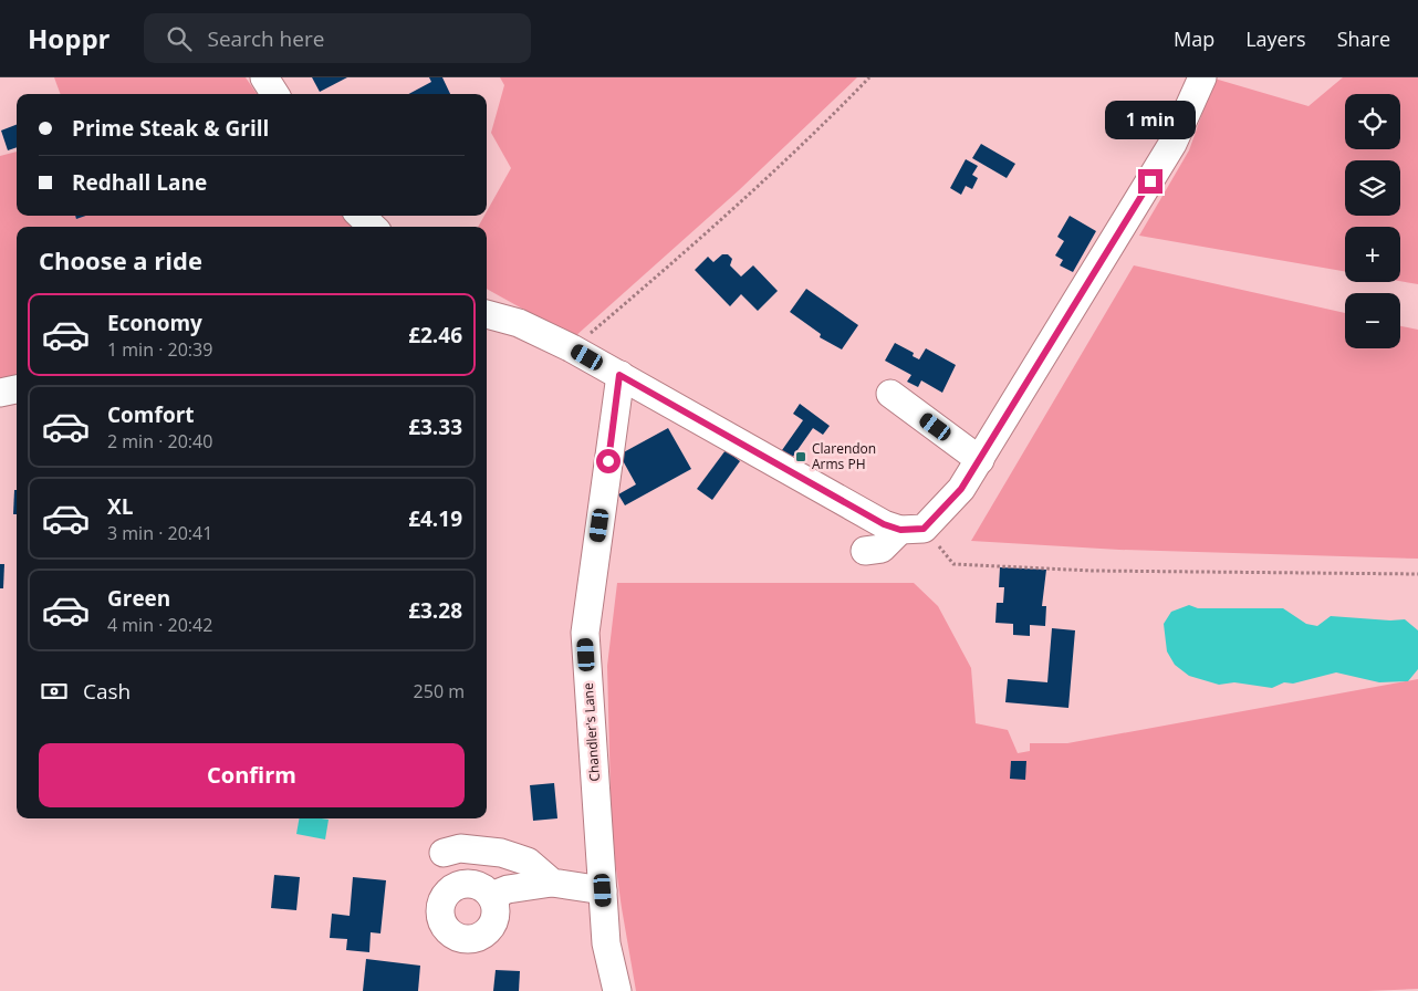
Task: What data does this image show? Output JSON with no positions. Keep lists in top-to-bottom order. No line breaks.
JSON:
{"streets":{"street":["Chandler's Lane"]},"places":{"transit":["Clarendon Arms PH"]},"page":{"header":"Hoppr","search":"Search here","nav":["Map","Layers","Share"],"map_buttons":["+","−"],"banner":["Prime Steak & Grill","Redhall Lane"],"bubble":"1 min","heading":"Choose a ride","list":[{"name":"Economy","note":"1 min · 20:39","value":"£2.46"},{"name":"Comfort","note":"2 min · 20:40","value":"£3.33"},{"name":"XL","note":"3 min · 20:41","value":"£4.19"},{"name":"Green","note":"4 min · 20:42","value":"£3.28"}],"pay":["Cash","250 m"],"buttons":"Confirm"}}
